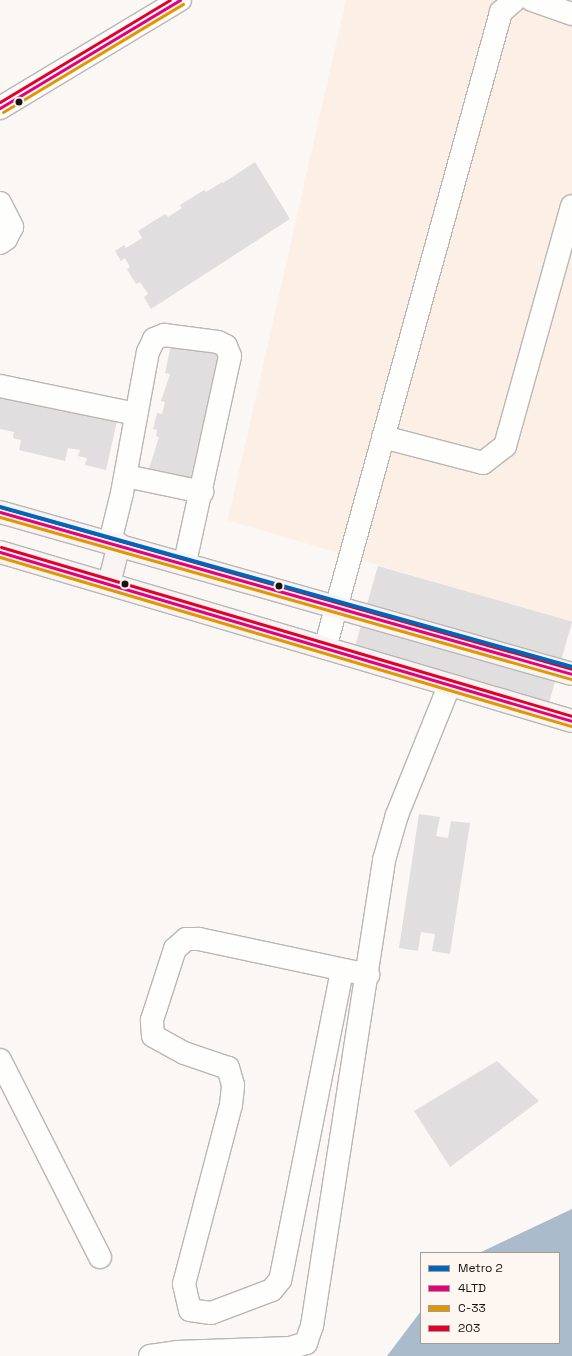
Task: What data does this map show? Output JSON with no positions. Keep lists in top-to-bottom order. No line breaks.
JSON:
{"lines":["transit line 4LTD","transit line 203","transit line C-33","metro line 2"],"legend":["Metro 2","4LTD","C-33","203"]}
